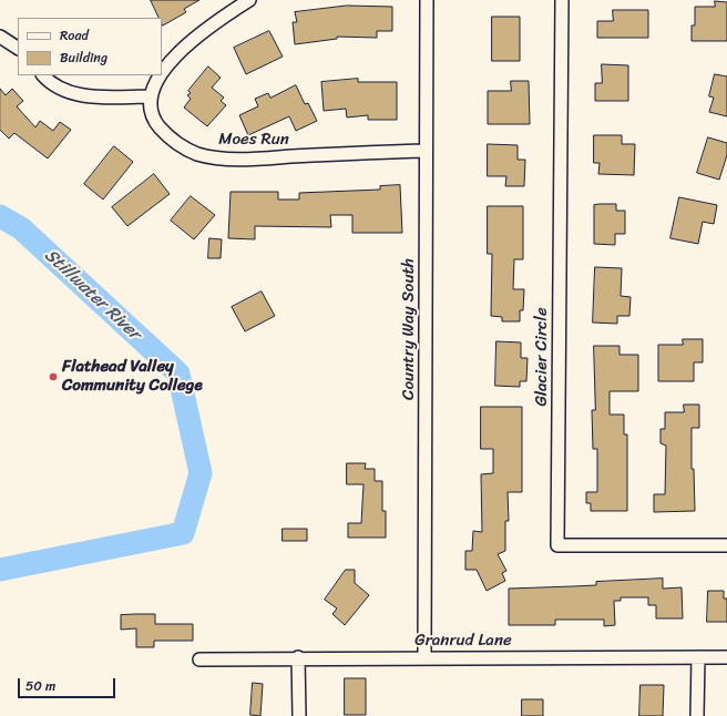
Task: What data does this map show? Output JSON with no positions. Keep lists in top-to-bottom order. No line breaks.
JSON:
{"streets":{"street":["Moes Run","Country Way South","Glacier Circle","Granrud Lane"]},"crossings":[["Moes Run","Country Way South"],["Country Way South","Granrud Lane"]],"water":["Stillwater River"],"places":["Flathead Valley Community College"],"legend":["Road","Building"],"scale_bar":"50 m"}
